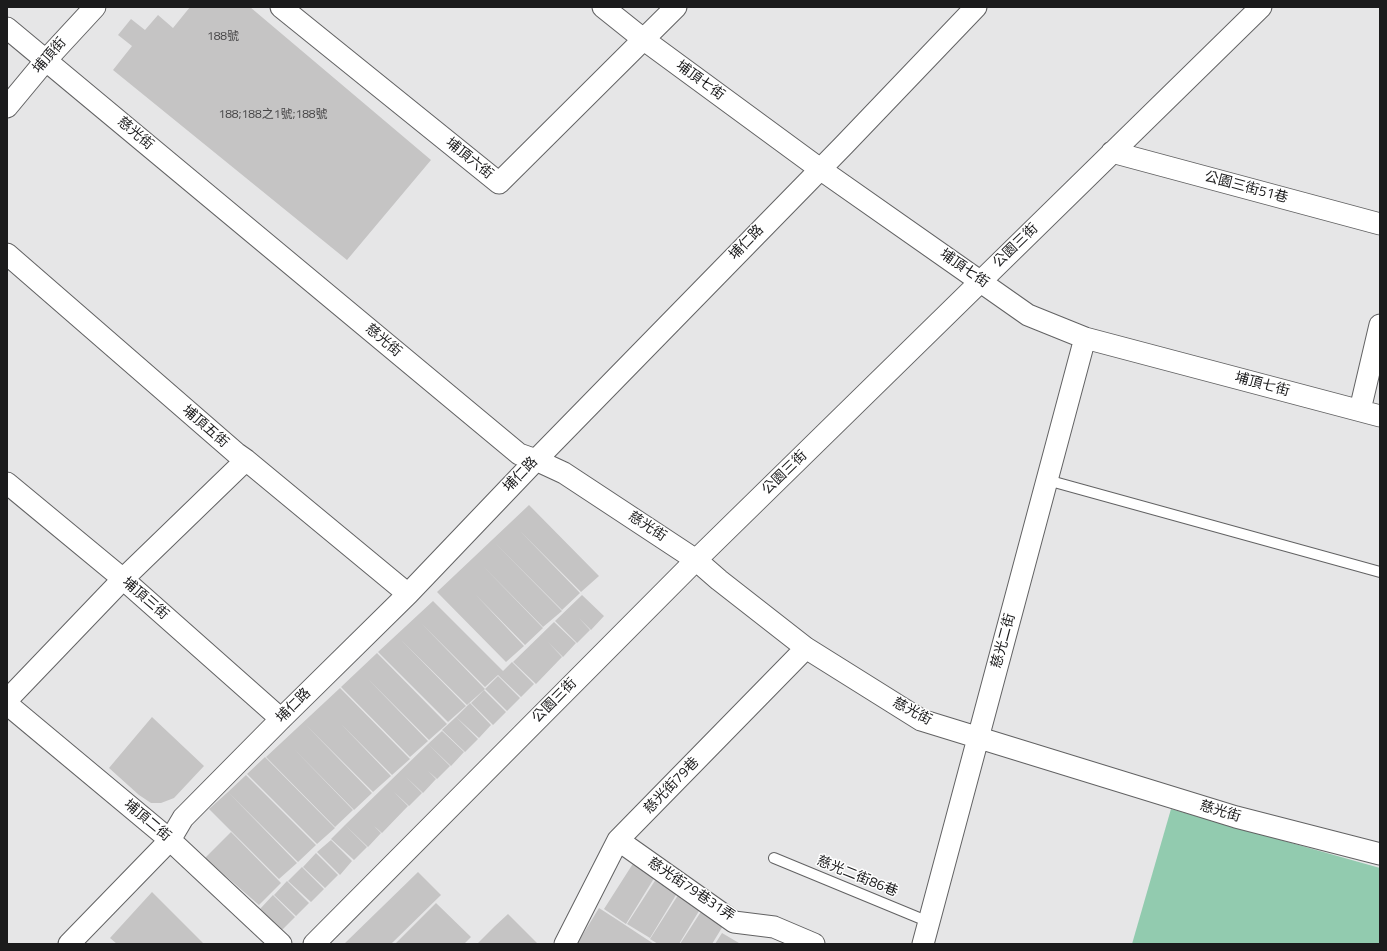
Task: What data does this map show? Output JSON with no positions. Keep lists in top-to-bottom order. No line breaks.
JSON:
{"streets":{"street":["埔頂街","埔頂七街","慈光街","埔頂六街","公園三街51巷","埔仁路","公園三街","埔頂五街","埔頂三街","慈光二街","慈光街79巷","埔頂二街","慈光街79巷31弄"],"lane":["慈光二街86巷"]},"crossings":[["埔頂街","慈光街"],["埔頂七街","埔頂六街"],["埔頂七街","埔仁路"],["埔頂七街","公園三街"],["埔頂七街","慈光二街"],["慈光街","埔仁路"],["慈光街","公園三街"],["慈光街","慈光二街"],["慈光街","慈光街79巷"],["公園三街51巷","公園三街"],["埔仁路","埔頂五街"],["埔仁路","埔頂三街"],["埔仁路","埔頂二街"],["慈光二街","慈光二街86巷"],["慈光街79巷","慈光街79巷31弄"]],"house_numbers":["188號","188;188之1號;188號"]}
